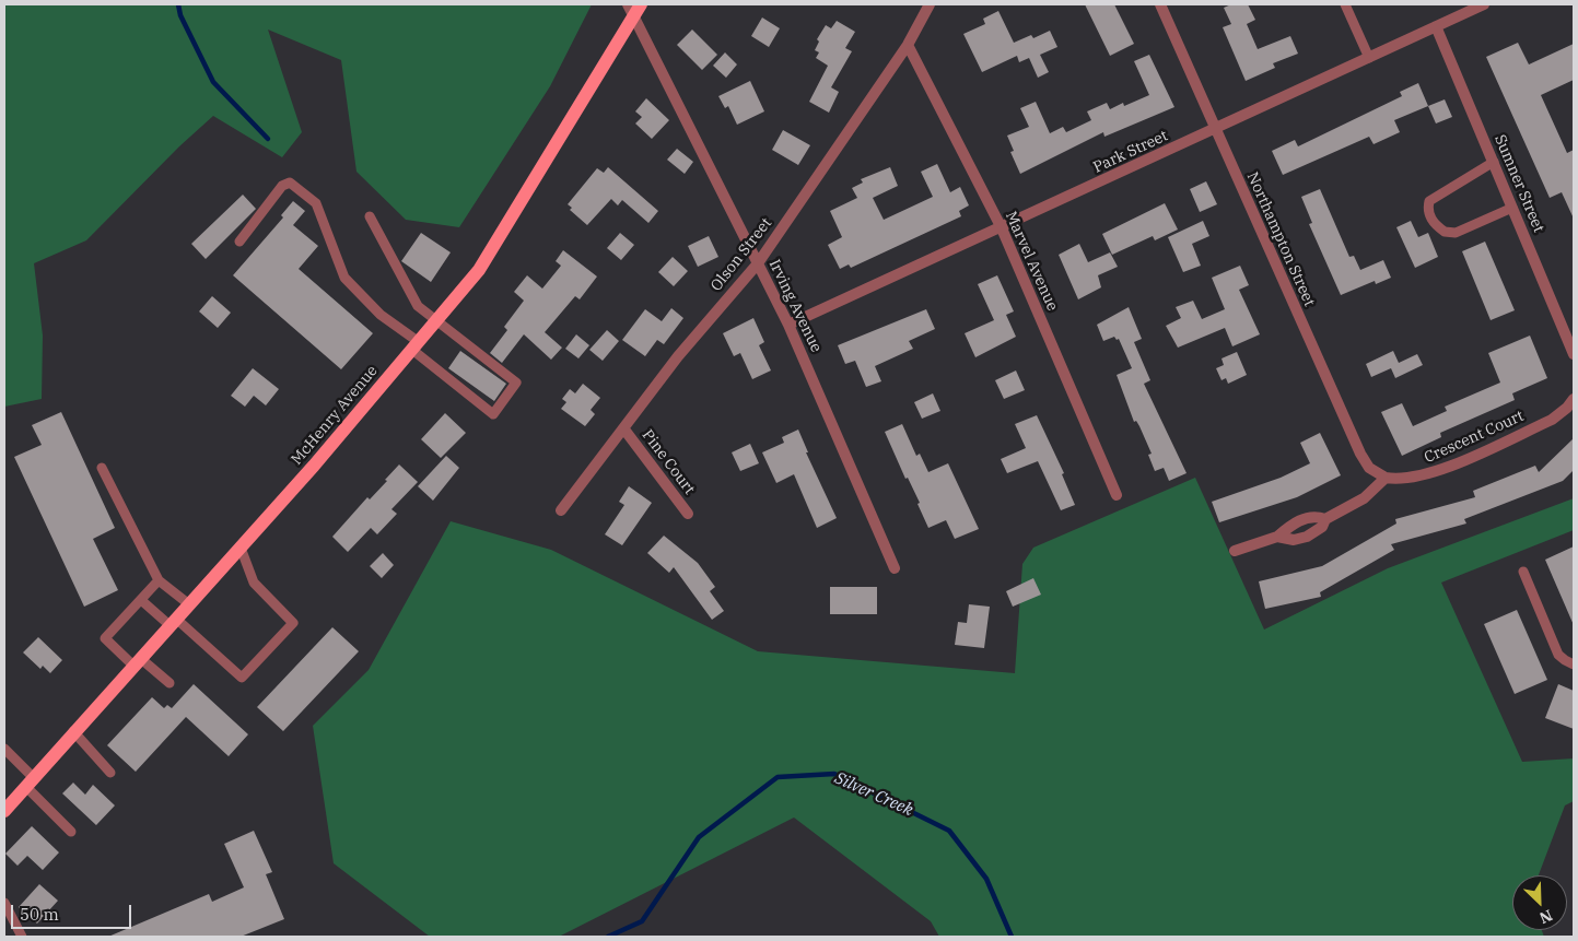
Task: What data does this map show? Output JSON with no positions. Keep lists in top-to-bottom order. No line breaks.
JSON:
{"streets":{"main road":["McHenry Avenue"],"street":["Park Street","Sumner Street","Northampton Street","Olson Street","Marvel Avenue","Irving Avenue","Crescent Court","Pine Court"]},"crossings":[["Park Street","Sumner Street"],["Park Street","Northampton Street"],["Park Street","Marvel Avenue"],["Park Street","Irving Avenue"],["Northampton Street","Crescent Court"],["Olson Street","Marvel Avenue"],["Olson Street","Irving Avenue"],["Olson Street","Pine Court"],["Irving Avenue","McHenry Avenue"]],"water":["Silver Creek"],"scale_bar":"50 m","north":"bottom right"}
